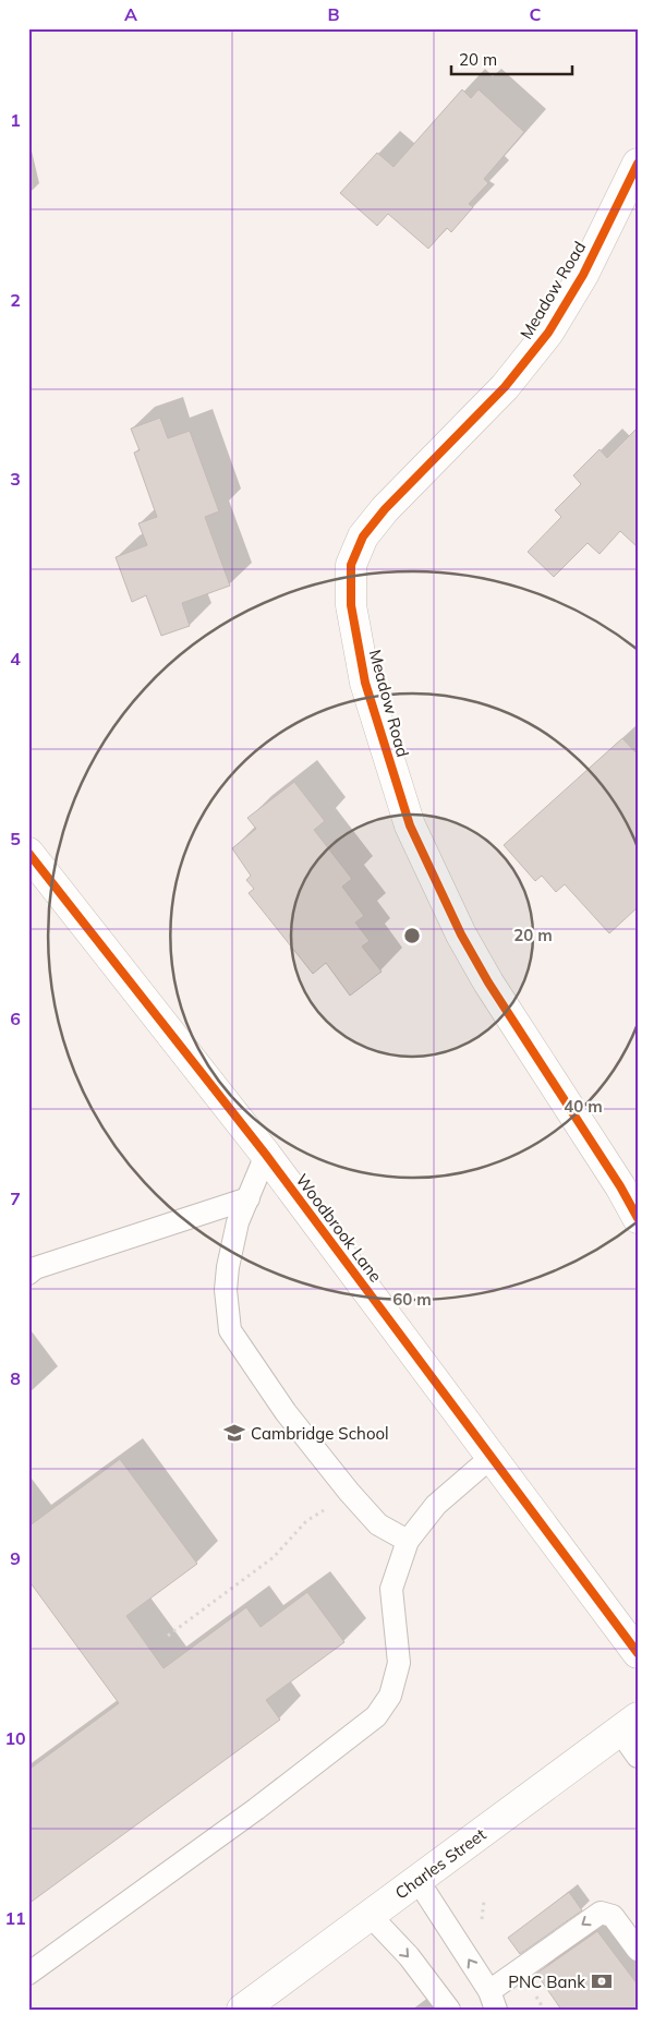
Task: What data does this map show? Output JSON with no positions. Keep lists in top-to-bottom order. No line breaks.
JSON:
{"streets":{"street":["Meadow Road","Woodbrook Lane","Charles Street"]},"places":{"school or university":["Cambridge School"],"bank":["PNC Bank"]},"scale_bar":"20 m","grid":{"columns":["A","B","C"],"rows":["1","2","3","4","5","6","7","8","9","10","11"]},"rings":["20 m","40 m","60 m"]}
